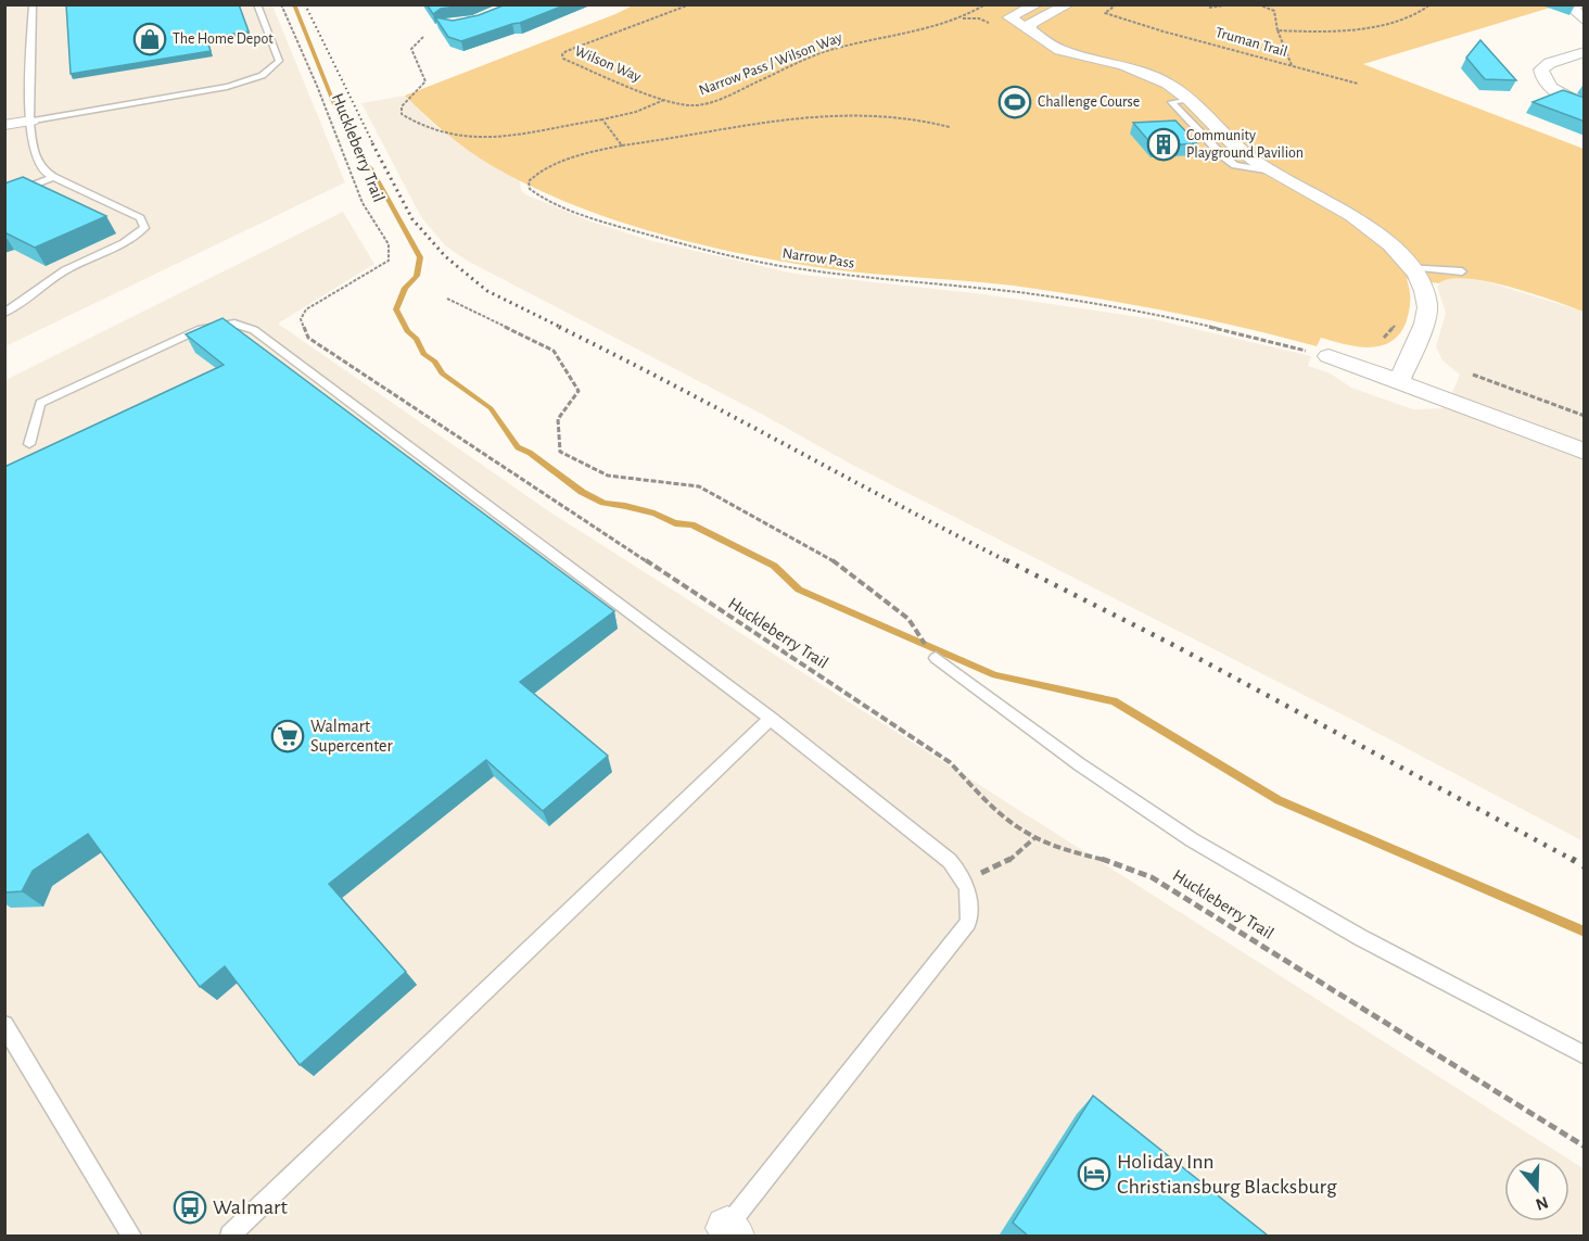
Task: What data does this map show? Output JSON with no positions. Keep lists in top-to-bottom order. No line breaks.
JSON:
{"streets":{"path":["Truman Trail","Wilson Way","Narrow Pass / Wilson Way","Huckleberry Trail","Narrow Pass"]},"crossings":[["Wilson Way","Narrow Pass / Wilson Way"]],"places":{"shop":["The Home Depot"],"sports":["Challenge Course"],"building":["Community Playground Pavilion"],"supermarket":["Walmart Supercenter"],"hotel":["Holiday Inn Christiansburg Blacksburg"],"bus stop":["Walmart"]},"north":"bottom"}
